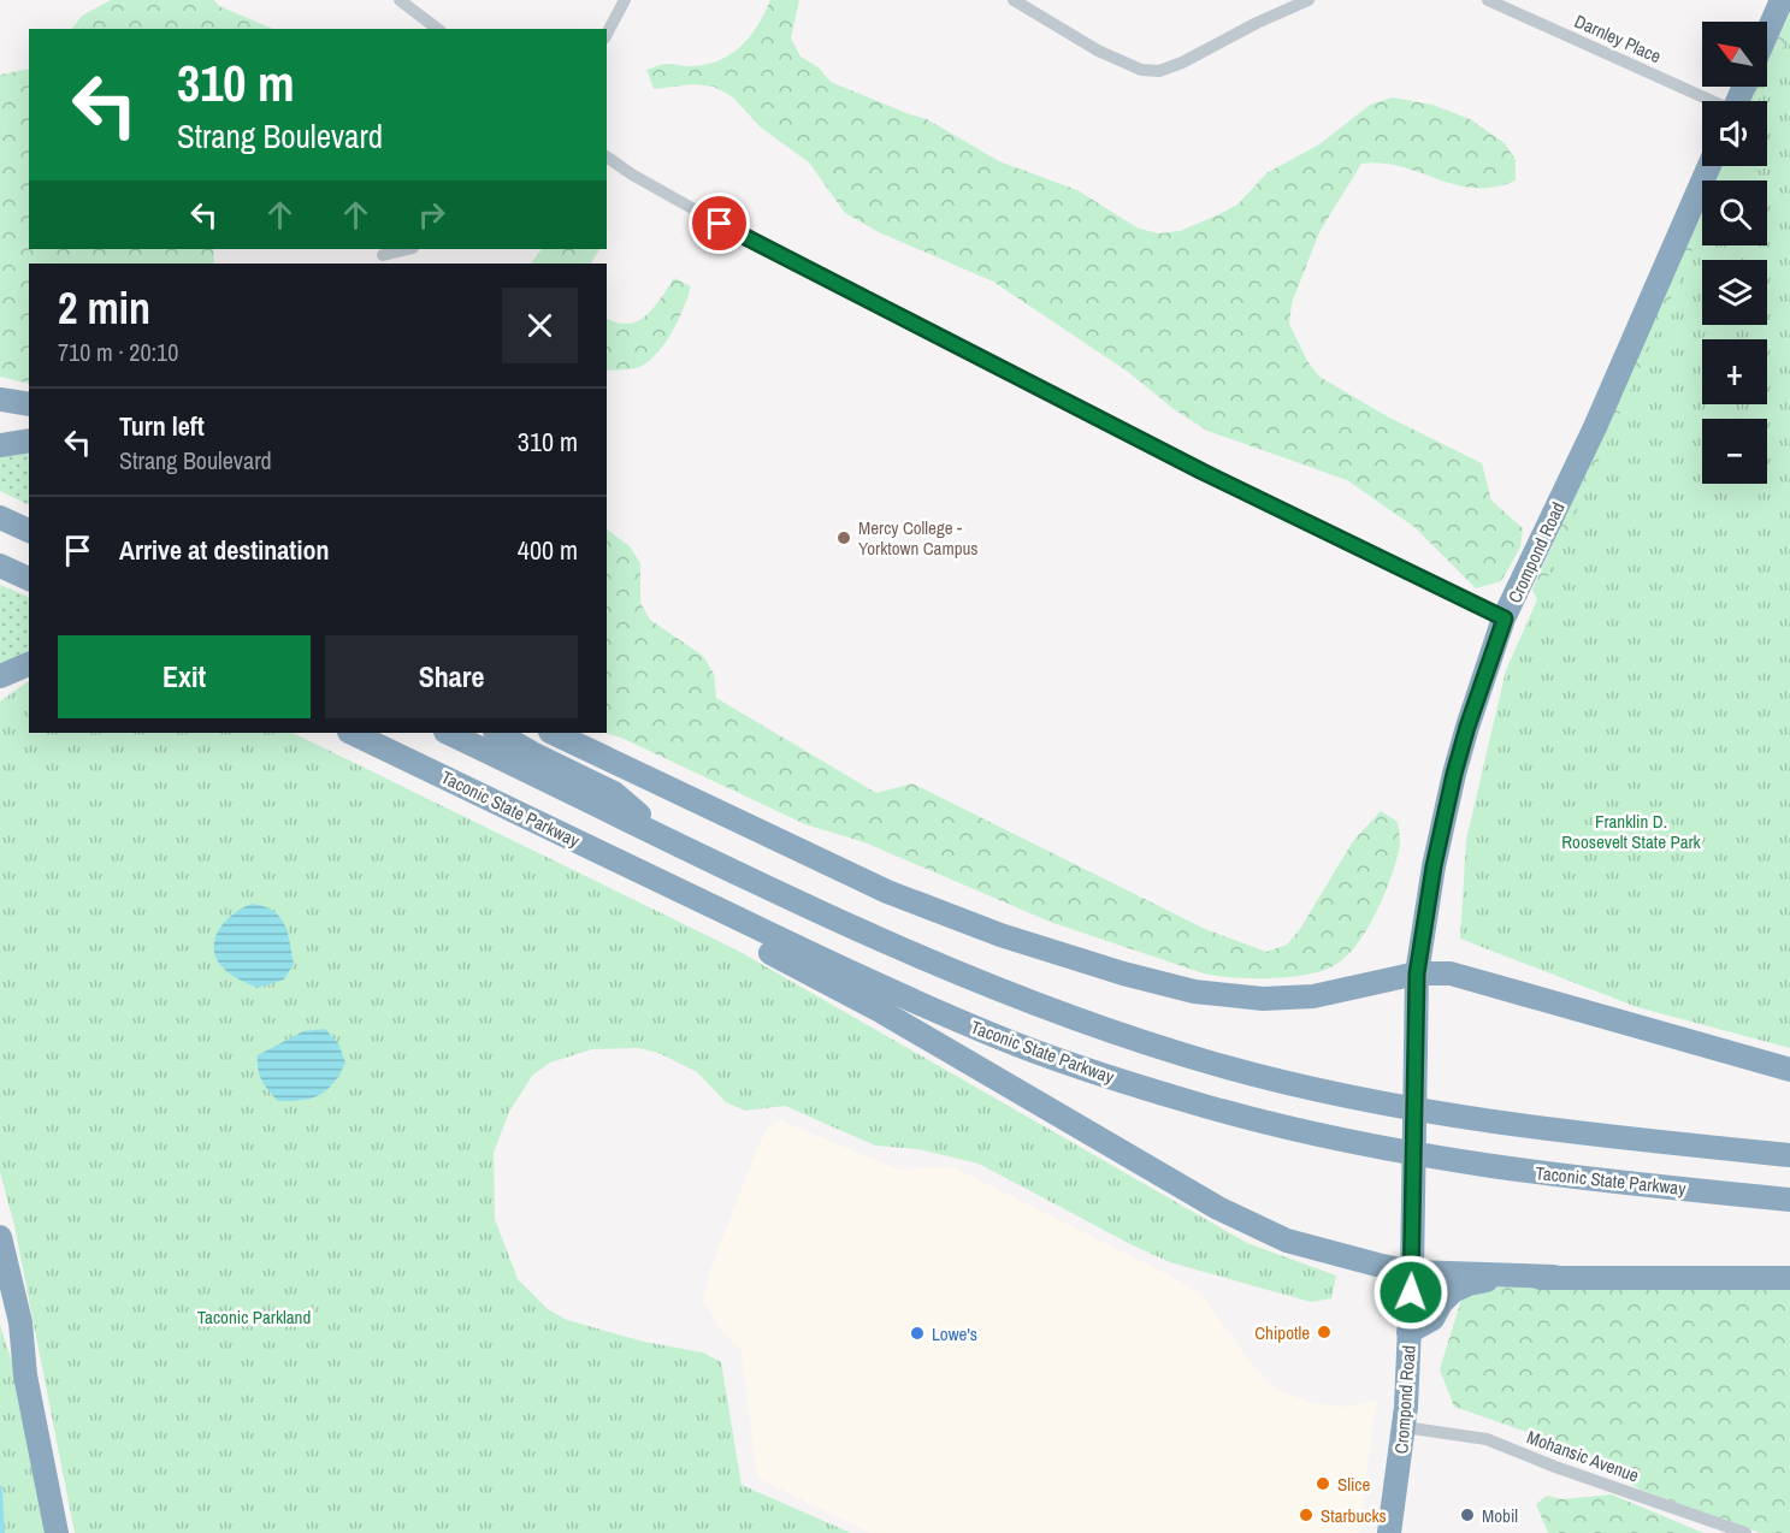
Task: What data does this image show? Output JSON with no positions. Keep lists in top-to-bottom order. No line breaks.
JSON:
{"streets":{"highway":["Crompond Road","Taconic State Parkway"],"street":["Darnley Place","Mohansic Avenue"]},"crossings":[["Crompond Road","Mohansic Avenue"]],"parks":["Franklin D. Roosevelt State Park","Taconic Parkland"],"places":["Mercy College - Yorktown Campus","Chipotle","Lowe's","Slice","Starbucks","Mobil"],"north":"top left","page":{"map_buttons":["+","−"],"turn":["310 m","Strang Boulevard"],"heading":["2 min","710 m · 20:10"],"list":[{"name":"Turn left","note":"Strang Boulevard","value":"310 m"},{"name":"Arrive at destination","value":"400 m"}],"buttons":["Exit","Share"]}}
